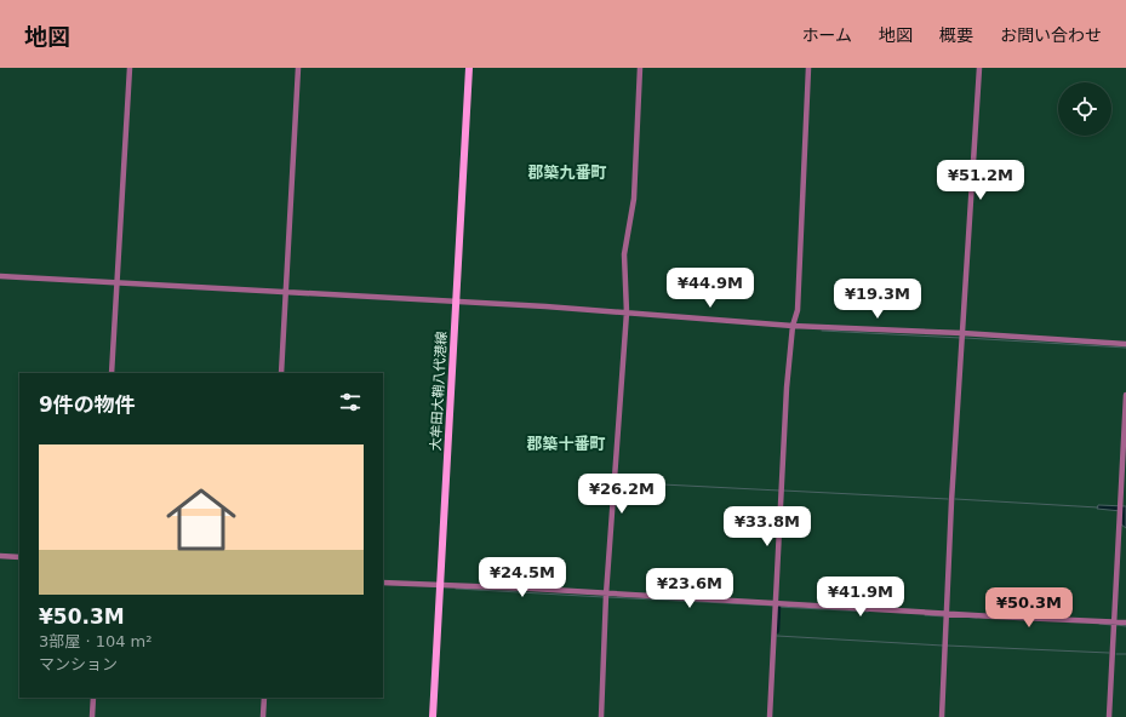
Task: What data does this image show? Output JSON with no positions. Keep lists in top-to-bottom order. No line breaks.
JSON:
{"streets":{"main road":["大牟田大鞘八代港線"]},"districts":["郡築九番町","郡築十番町"],"page":{"header":"地図","nav":["ホーム","地図","概要","お問い合わせ"],"price":["¥51.2M","¥44.9M","¥19.3M","¥26.2M","¥33.8M","¥24.5M","¥23.6M","¥41.9M","¥50.3M"],"heading":"9件の物件","list":[{"name":"¥50.3M","note":"3部屋 · 104 m² · マンション"}]}}
